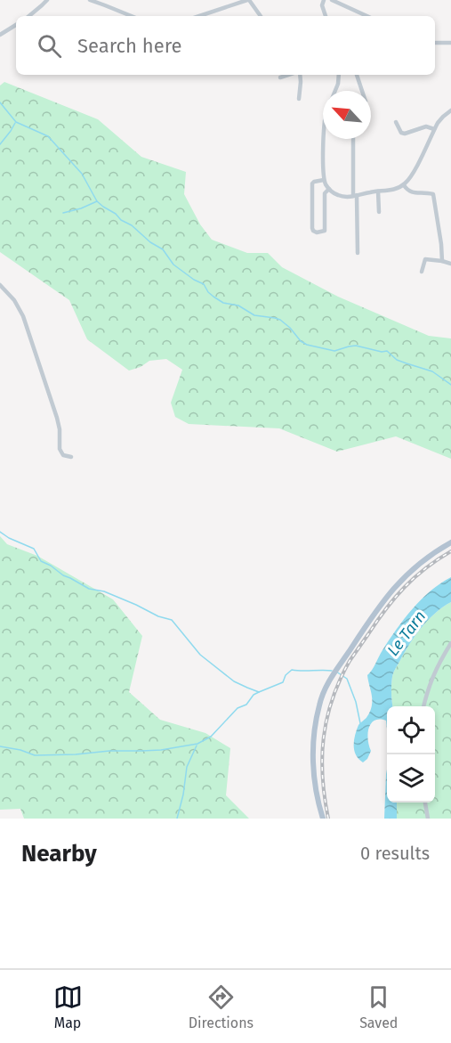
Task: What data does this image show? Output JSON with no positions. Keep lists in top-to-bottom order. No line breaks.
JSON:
{"water":["Le Tarn"],"north":"top left","page":{"search":"Search here","heading":["Nearby","0 results"],"nav":["Map","Directions","Saved"]}}
